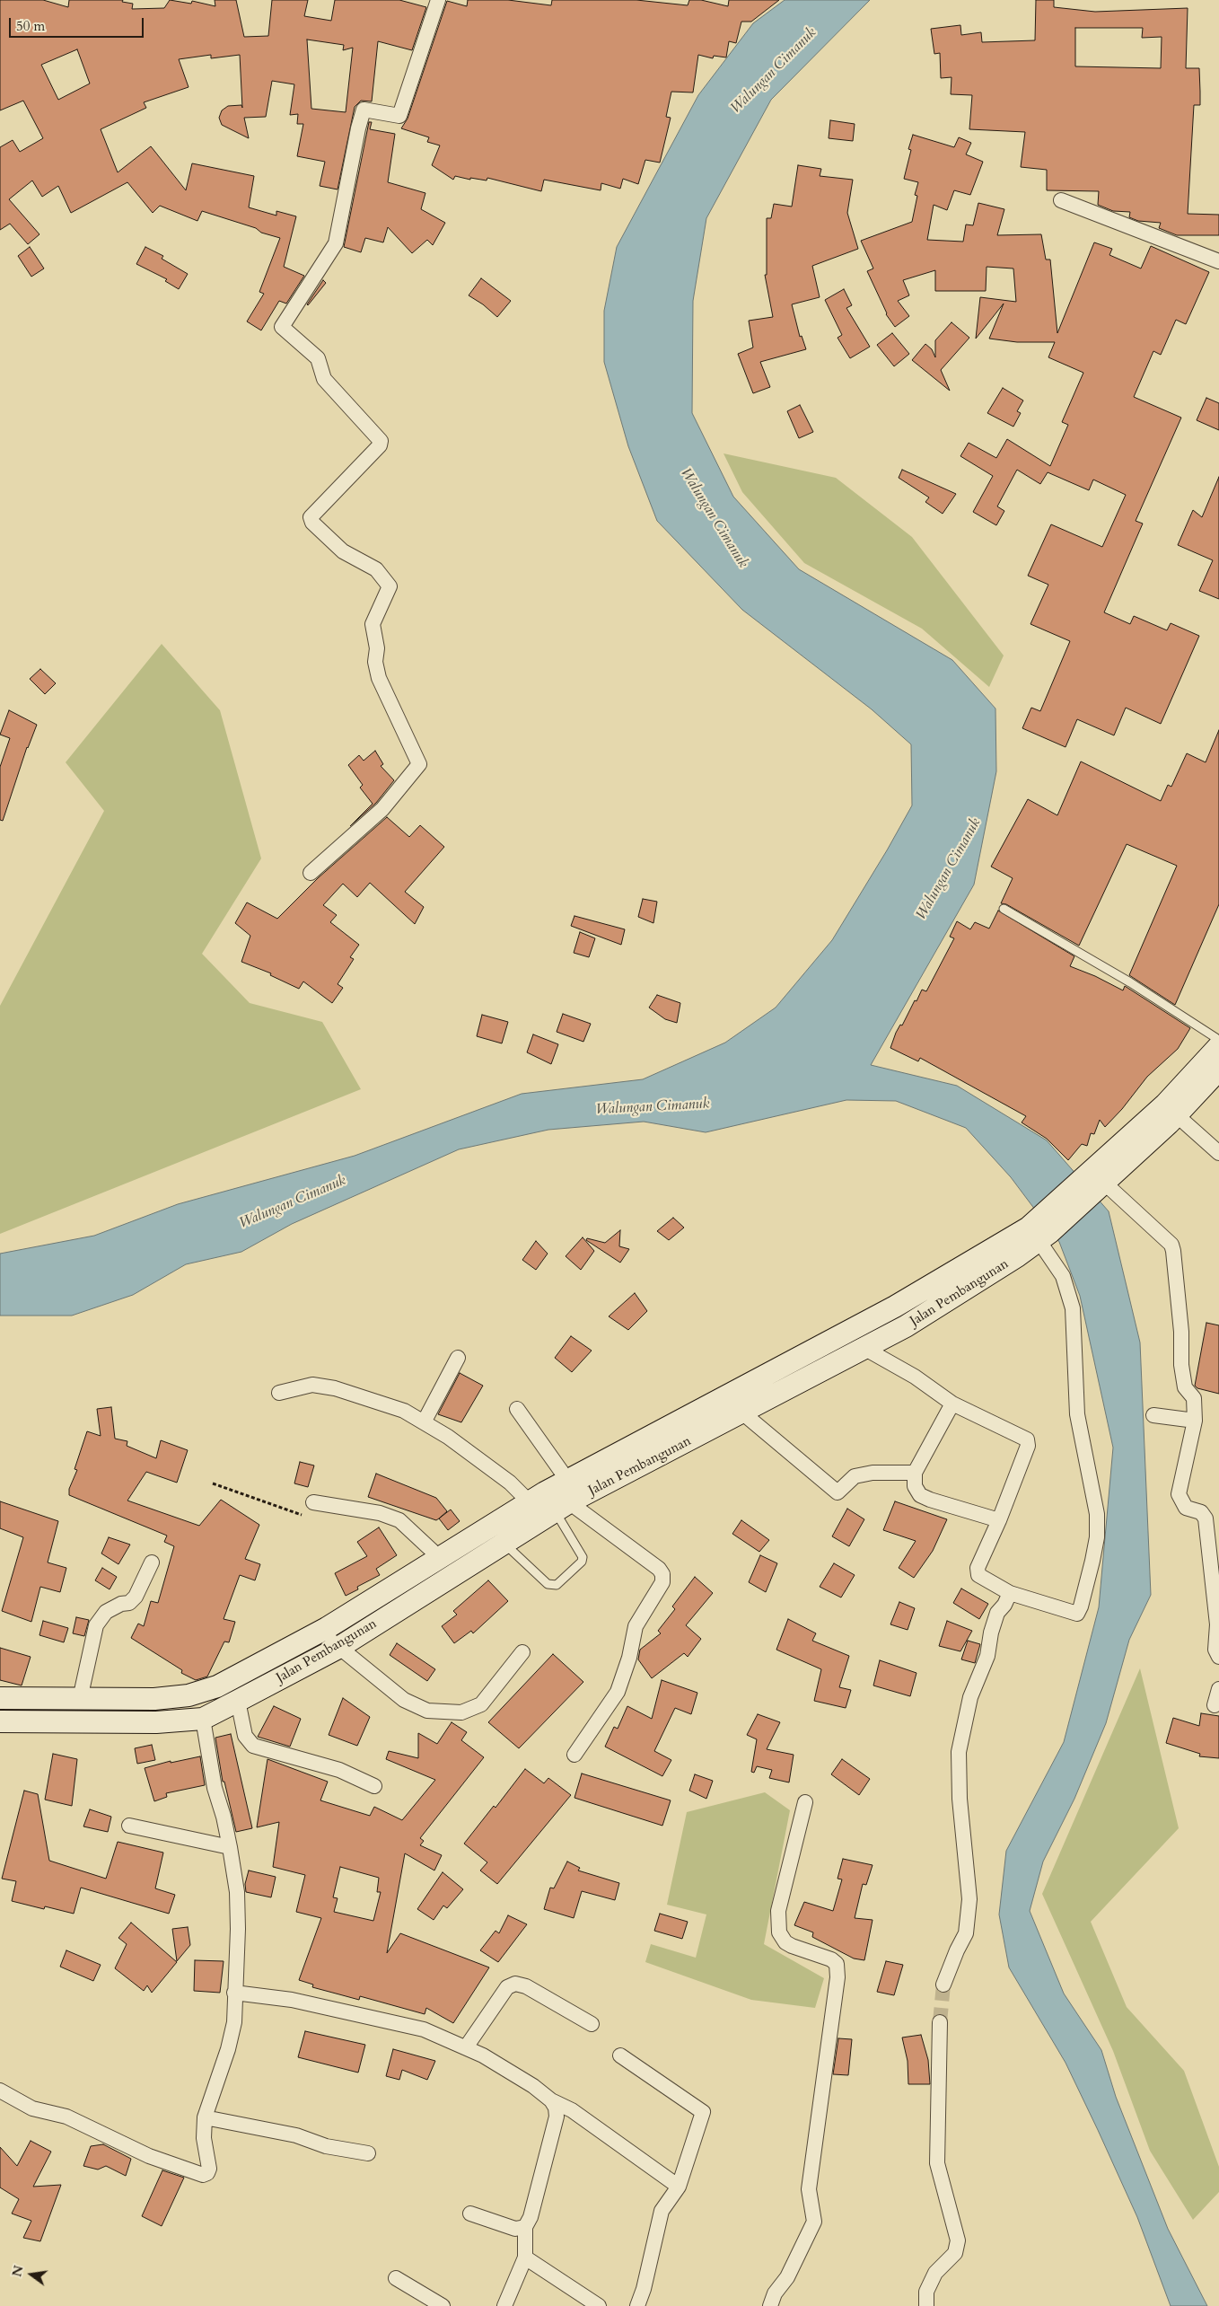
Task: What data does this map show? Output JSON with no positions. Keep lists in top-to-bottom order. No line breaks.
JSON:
{"streets":{"main road":["Jalan Pembangunan"]},"water":["Walungan Cimanuk"],"scale_bar":"50 m","north":"left"}
